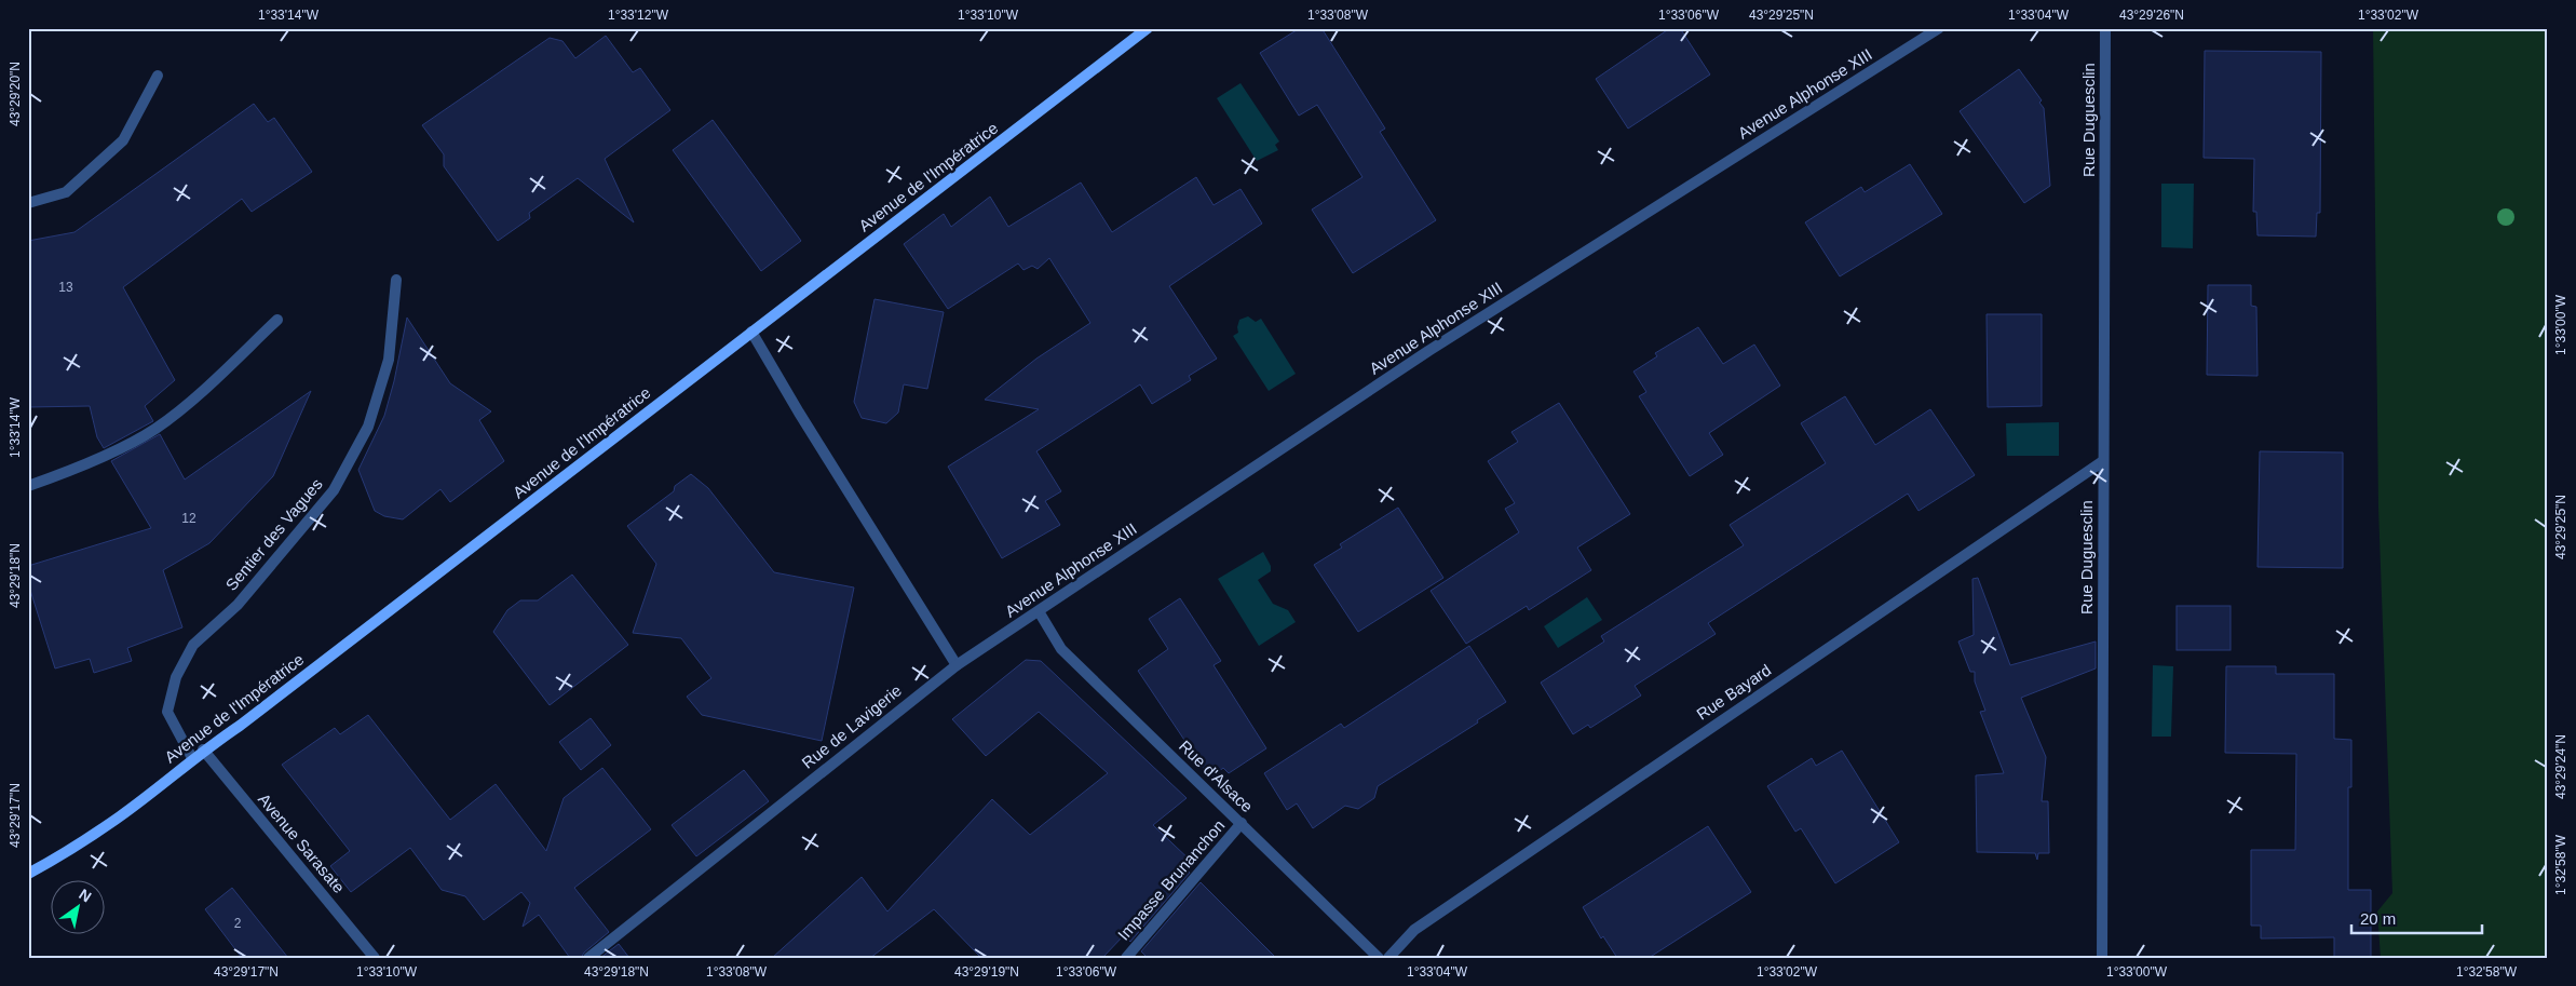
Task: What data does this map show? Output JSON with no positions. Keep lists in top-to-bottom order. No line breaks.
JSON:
{"streets":{"main road":["Avenue de l'Impératrice"],"street":["Avenue Alphonse XIII","Rue Duguesclin","Sentier des Vagues","Rue Bayard","Rue de Lavigerie","Rue d'Alsace","Avenue Sarasate","Impasse Brunanchon"]},"crossings":[["Avenue Alphonse XIII","Rue de Lavigerie"],["Avenue Alphonse XIII","Rue d'Alsace"],["Rue Duguesclin","Rue Bayard"],["Avenue de l'Impératrice","Sentier des Vagues"],["Avenue de l'Impératrice","Avenue Sarasate"],["Rue d'Alsace","Impasse Brunanchon"]],"house_numbers":["13","12","2"],"scale_bar":"20 m","north":"top right","coordinates":["1°33'14\"W","1°33'12\"W","1°33'10\"W","1°33'08\"W","1°33'06\"W","43°29'25\"N","1°33'04\"W","43°29'26\"N","1°33'02\"W","43°29'20\"N","1°33'00\"W","43°29'18\"N","43°29'24\"N","43°29'17\"N","1°32'58\"W","43°29'19\"N"]}
